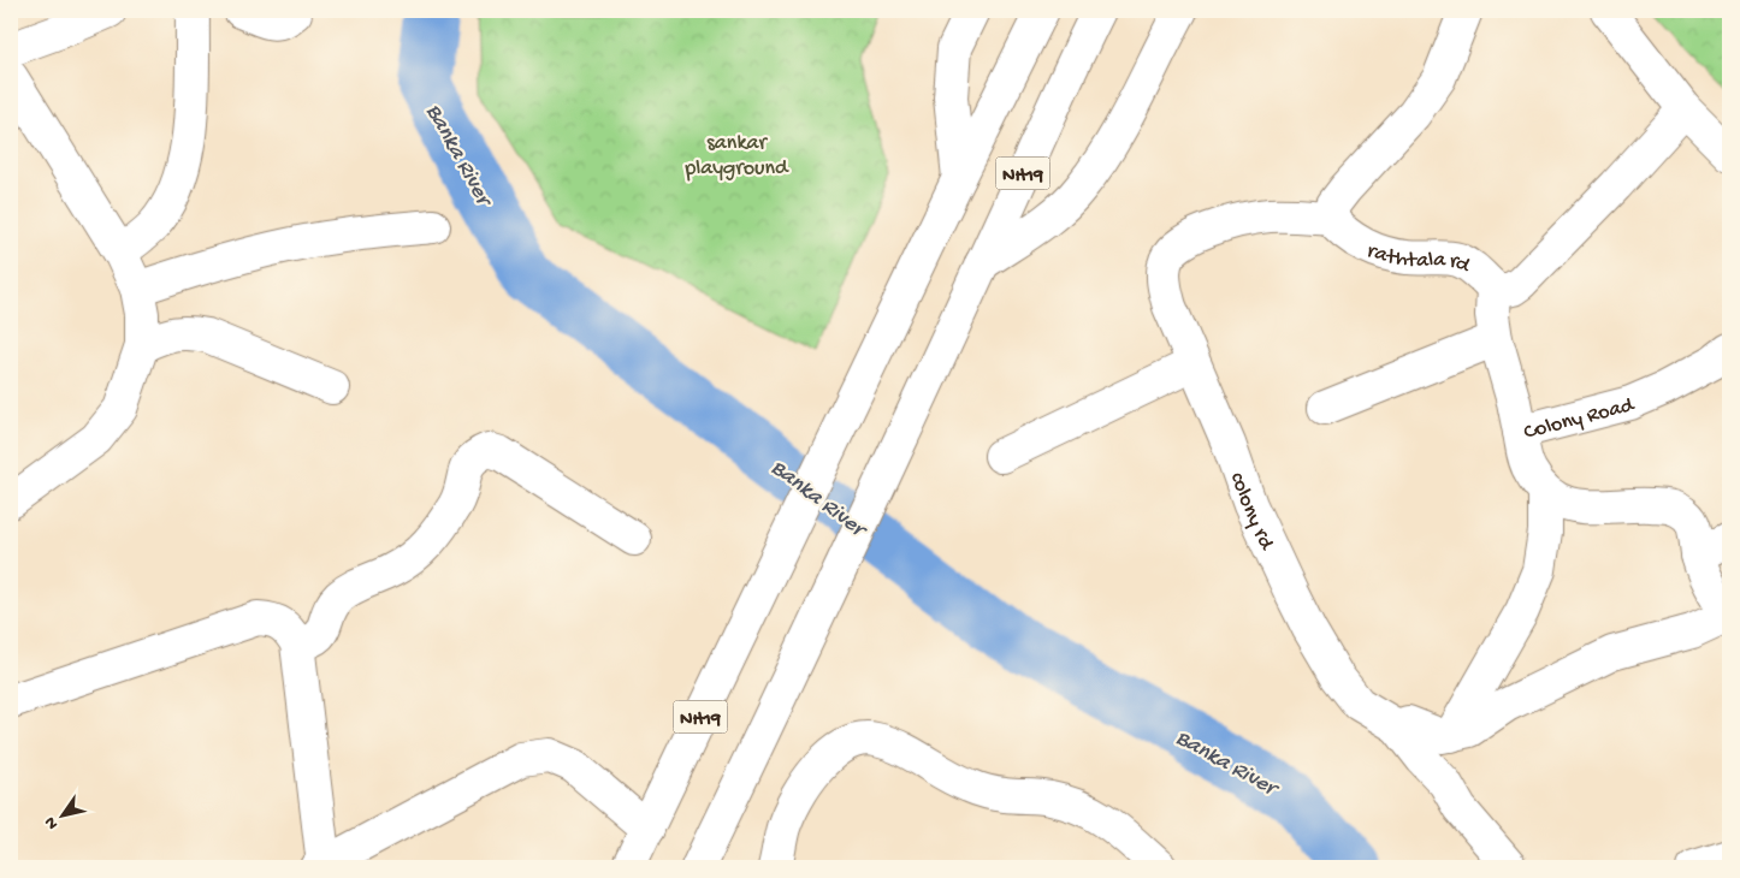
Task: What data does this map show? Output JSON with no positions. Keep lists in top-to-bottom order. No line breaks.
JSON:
{"streets":{"main road":["NH19","rathtala rd","Colony Road","colony rd"]},"crossings":[["rathtala rd","colony rd"]],"water":["Banka River"],"parks":["sankar playground"],"north":"bottom left"}
